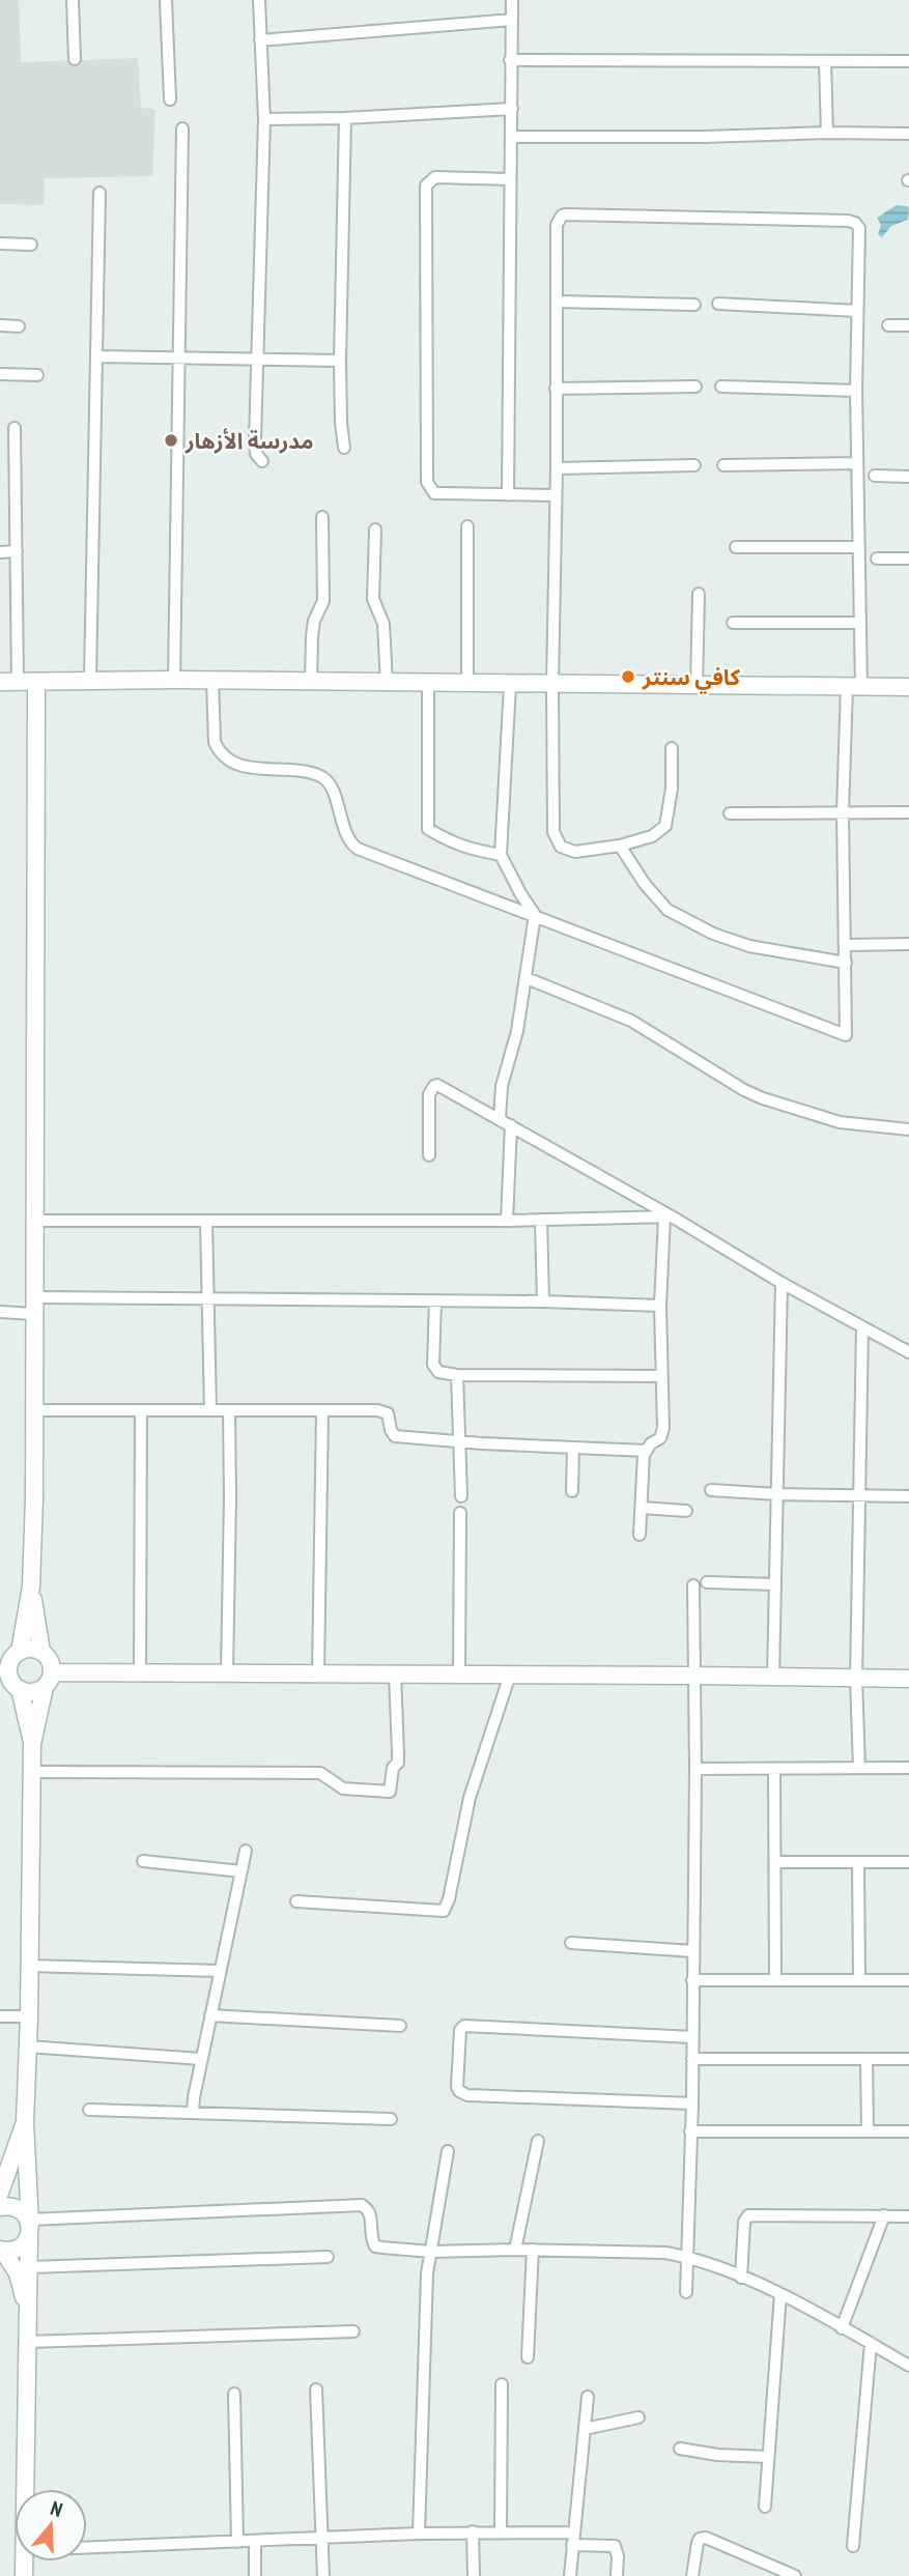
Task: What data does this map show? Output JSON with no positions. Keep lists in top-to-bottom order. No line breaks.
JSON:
{"places":["مدرسة الأزهار","كافي سنتر"],"north":"top"}
